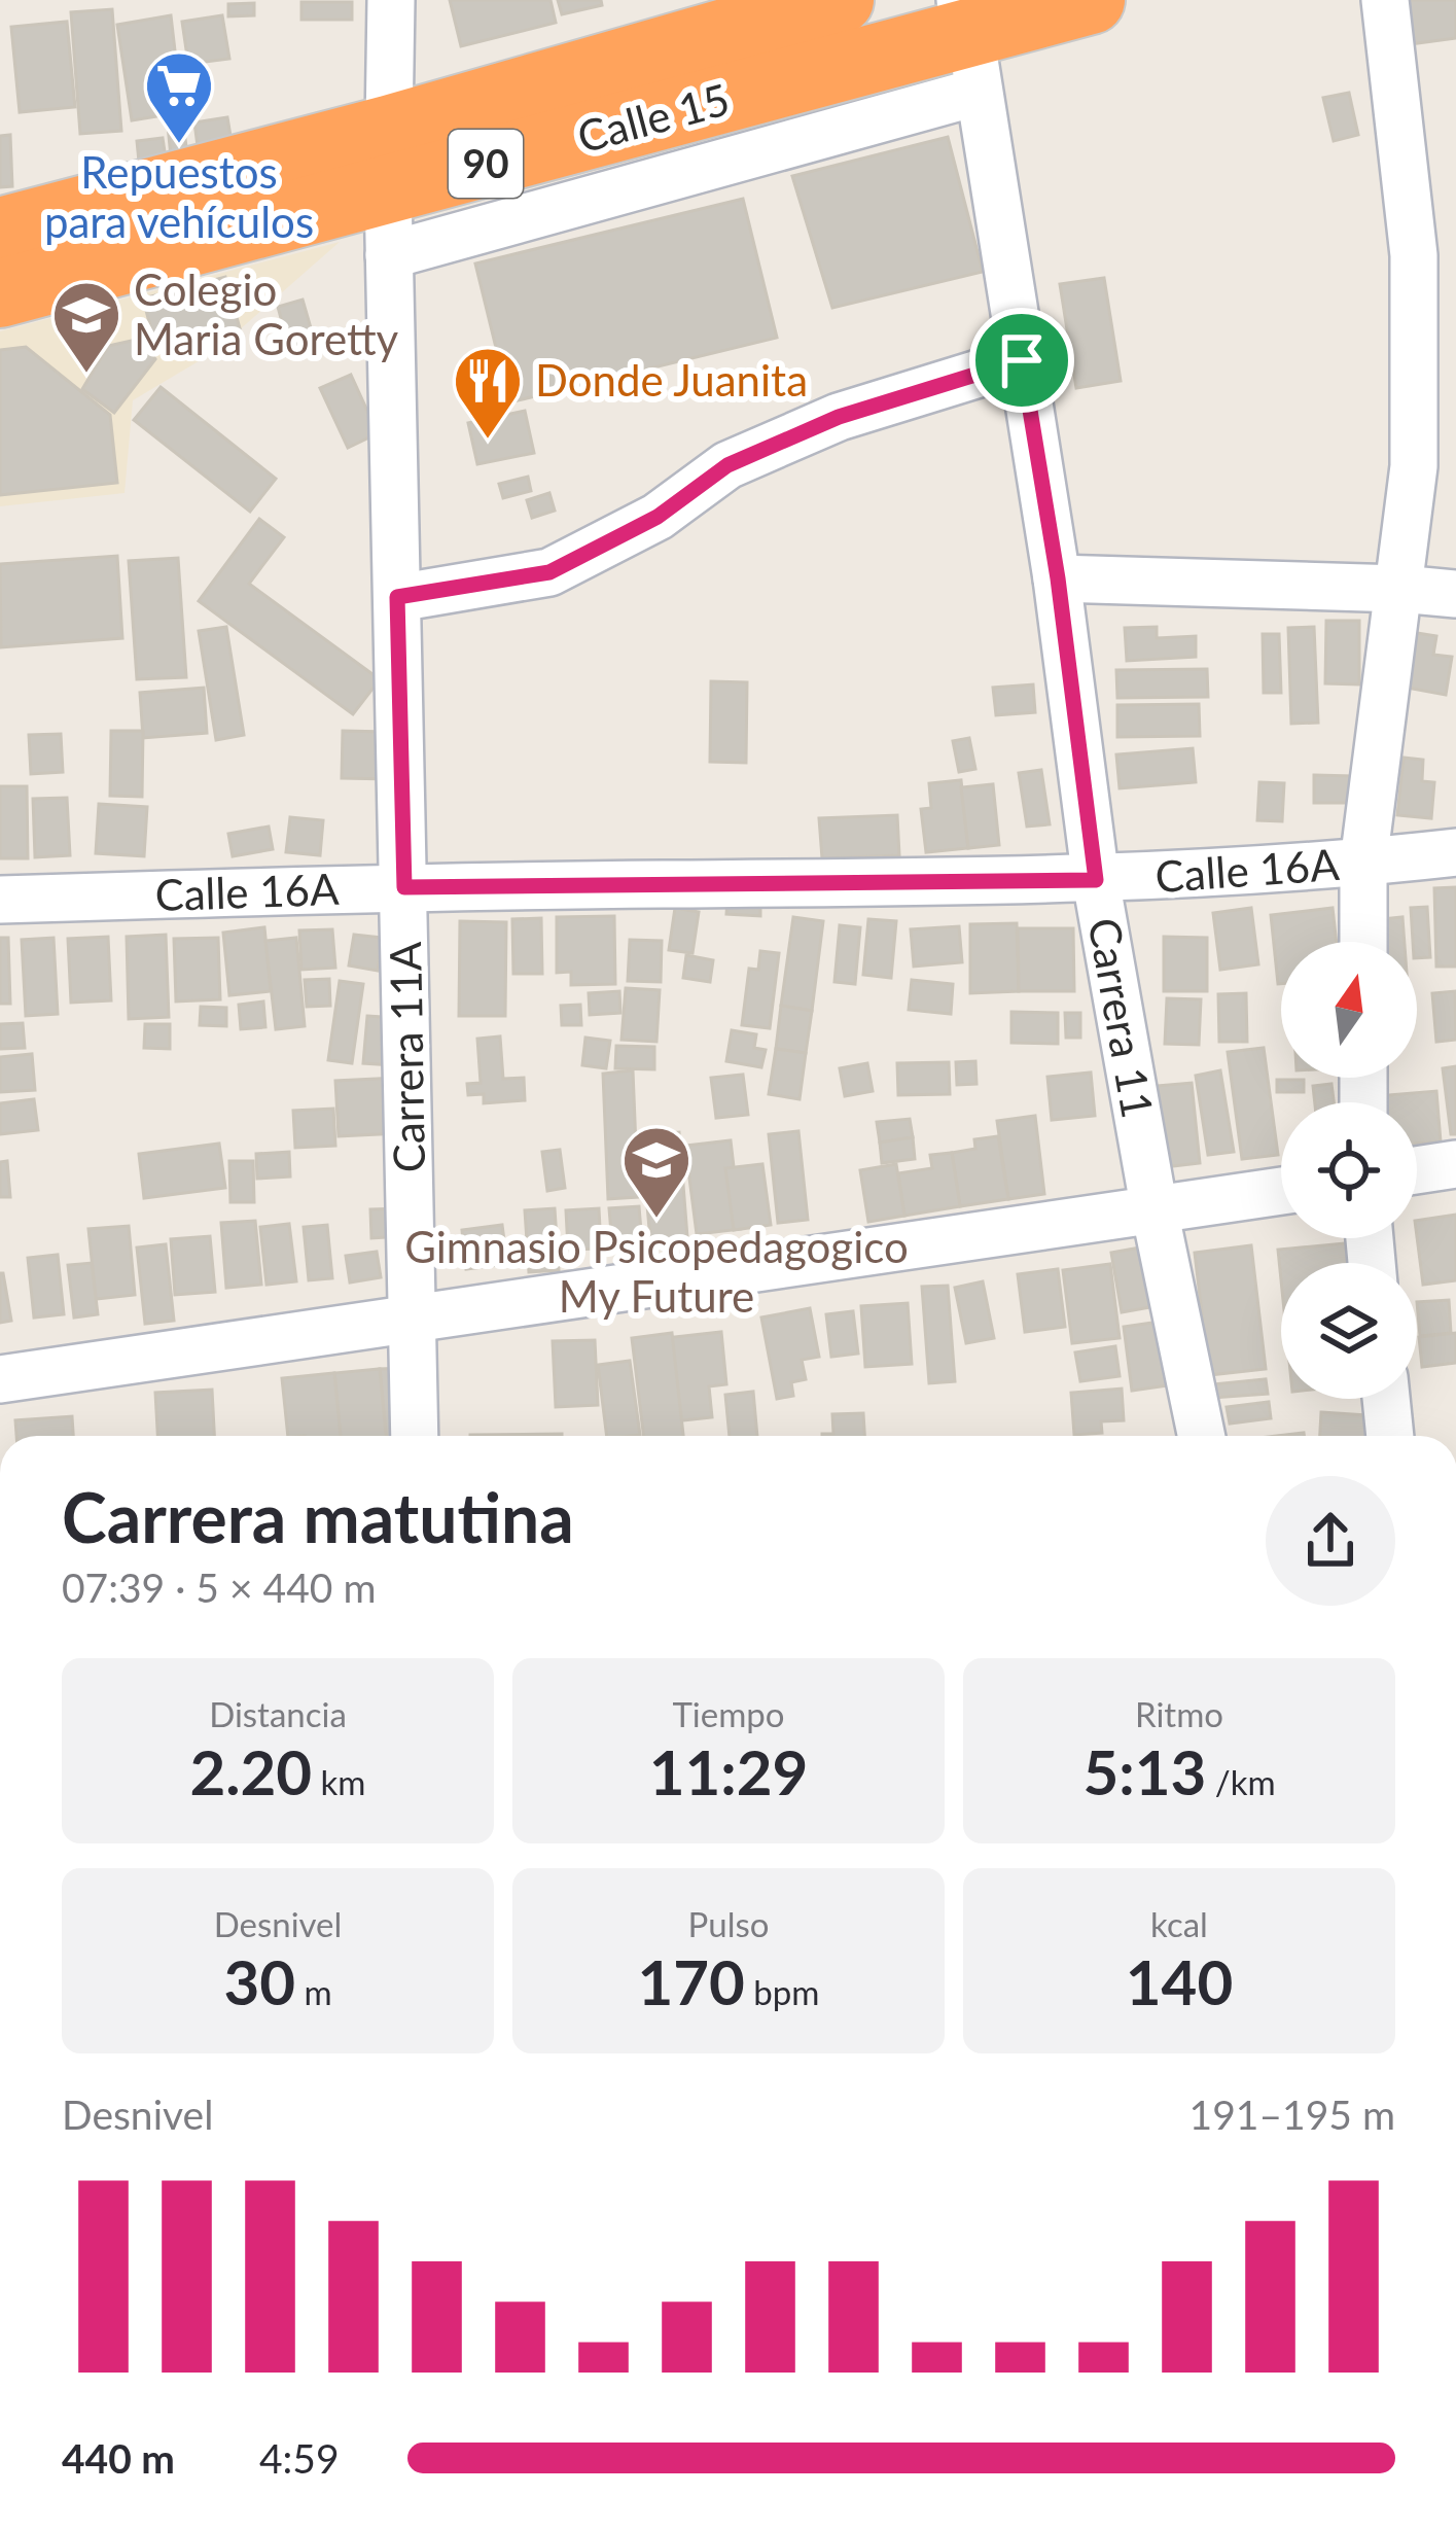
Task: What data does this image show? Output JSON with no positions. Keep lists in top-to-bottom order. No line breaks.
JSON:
{"streets":{"highway":["Calle 15","90"],"street":["Calle 16A","Carrera 11","Carrera 11A"]},"crossings":[["Calle 15","Carrera 11"],["Calle 15","Carrera 11A"],["Calle 16A","Carrera 11"],["Calle 16A","Carrera 11A"]],"places":{"supermarket":["Repuestos para vehículos"],"school or university":["Colegio Maria Goretty","Gimnasio Psicopedagogico My Future"],"restaurant":["Donde Juanita"]},"north":"top","page":{"heading":["Carrera matutina","07:39 · 5 × 440 m"],"stats":[["Distancia","2.20 km"],["Tiempo","11:29"],["Ritmo","5:13 /km"],["Desnivel","30 m"],["Pulso","170 bpm"],["kcal","140"]],"chart":["Desnivel","191–195 m"],"list":[{"name":"440 m","note":"4:59"}]}}
